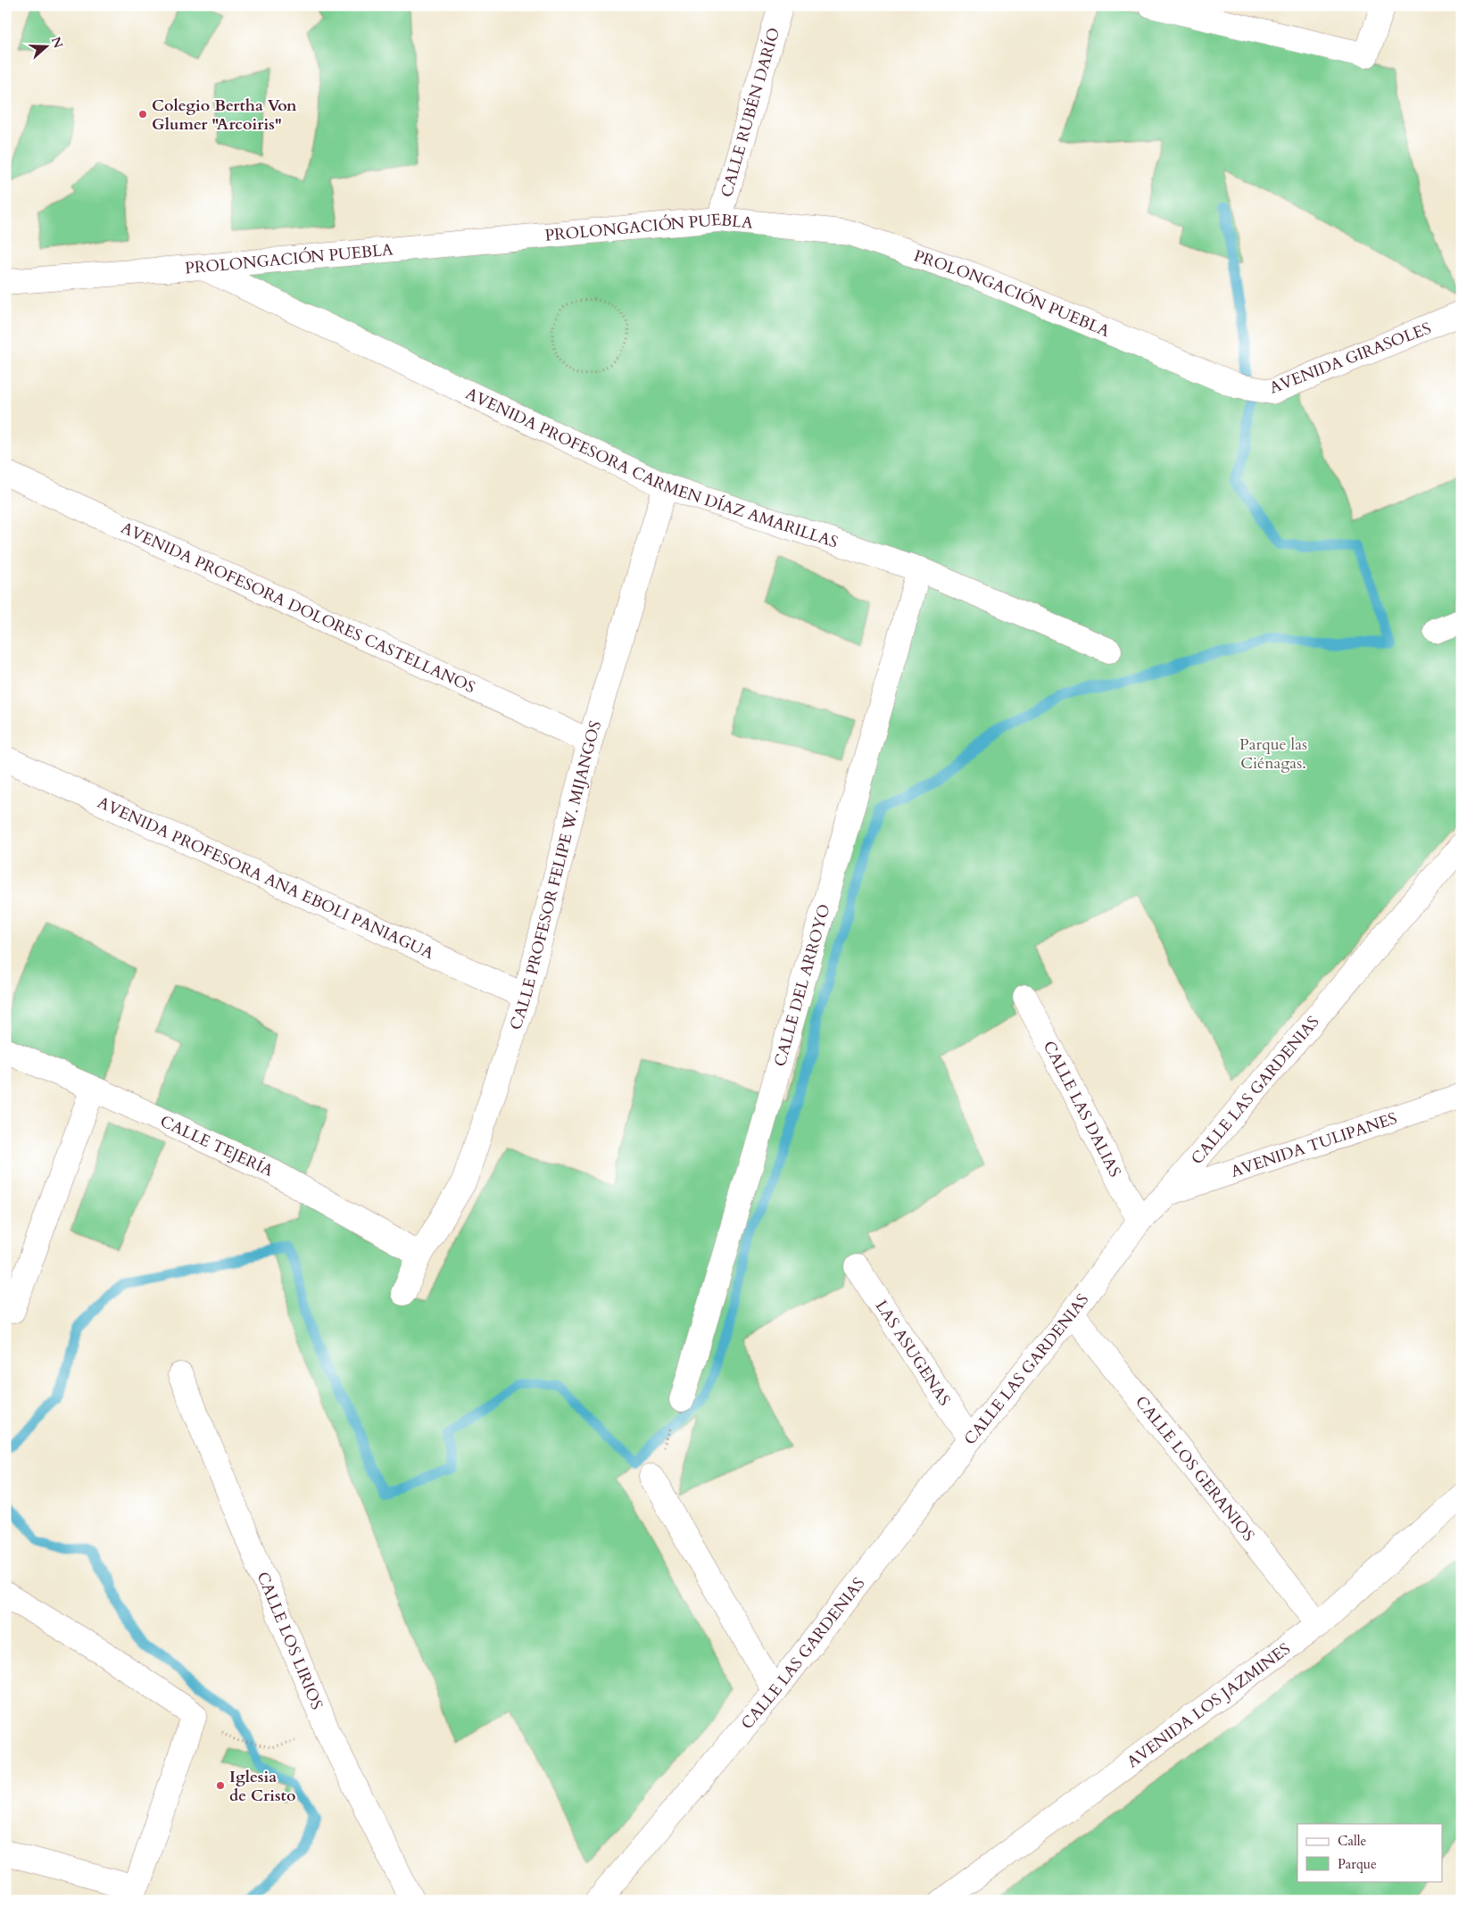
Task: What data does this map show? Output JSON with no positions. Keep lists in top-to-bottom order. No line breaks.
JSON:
{"streets":{"street":["CALLE RUBÉN DARÍO","PROLONGACIÓN PUEBLA","AVENIDA GIRASOLES","AVENIDA PROFESORA CARMEN DÍAZ AMARILLAS","AVENIDA PROFESORA DOLORES CASTELLANOS","CALLE PROFESOR FELIPE W. MIJANGOS","AVENIDA PROFESORA ANA EBOLI PANIAGUA","CALLE DEL ARROYO","CALLE LAS GARDENIAS","CALLE LAS DALIAS","AVENIDA TULIPANES","CALLE TEJERÍA","LAS ASUGENAS","CALLE LOS GERANIOS","CALLE LOS LIRIOS","AVENIDA LOS JAZMINES"]},"crossings":[["CALLE RUBÉN DARÍO","PROLONGACIÓN PUEBLA"],["PROLONGACIÓN PUEBLA","AVENIDA GIRASOLES"],["PROLONGACIÓN PUEBLA","AVENIDA PROFESORA CARMEN DÍAZ AMARILLAS"],["AVENIDA PROFESORA CARMEN DÍAZ AMARILLAS","CALLE PROFESOR FELIPE W. MIJANGOS"],["AVENIDA PROFESORA CARMEN DÍAZ AMARILLAS","CALLE DEL ARROYO"],["AVENIDA PROFESORA DOLORES CASTELLANOS","CALLE PROFESOR FELIPE W. MIJANGOS"],["CALLE PROFESOR FELIPE W. MIJANGOS","AVENIDA PROFESORA ANA EBOLI PANIAGUA"],["CALLE PROFESOR FELIPE W. MIJANGOS","CALLE TEJERÍA"],["CALLE LAS GARDENIAS","CALLE LAS DALIAS"],["CALLE LAS GARDENIAS","AVENIDA TULIPANES"],["CALLE LAS GARDENIAS","LAS ASUGENAS"],["CALLE LAS GARDENIAS","CALLE LOS GERANIOS"],["CALLE LOS GERANIOS","AVENIDA LOS JAZMINES"]],"parks":["Parque las Ciénagas."],"places":["Colegio Bertha Von Glumer \"Arcoiris\"","Iglesia de Cristo"],"legend":["Calle","Parque"],"north":"right"}
